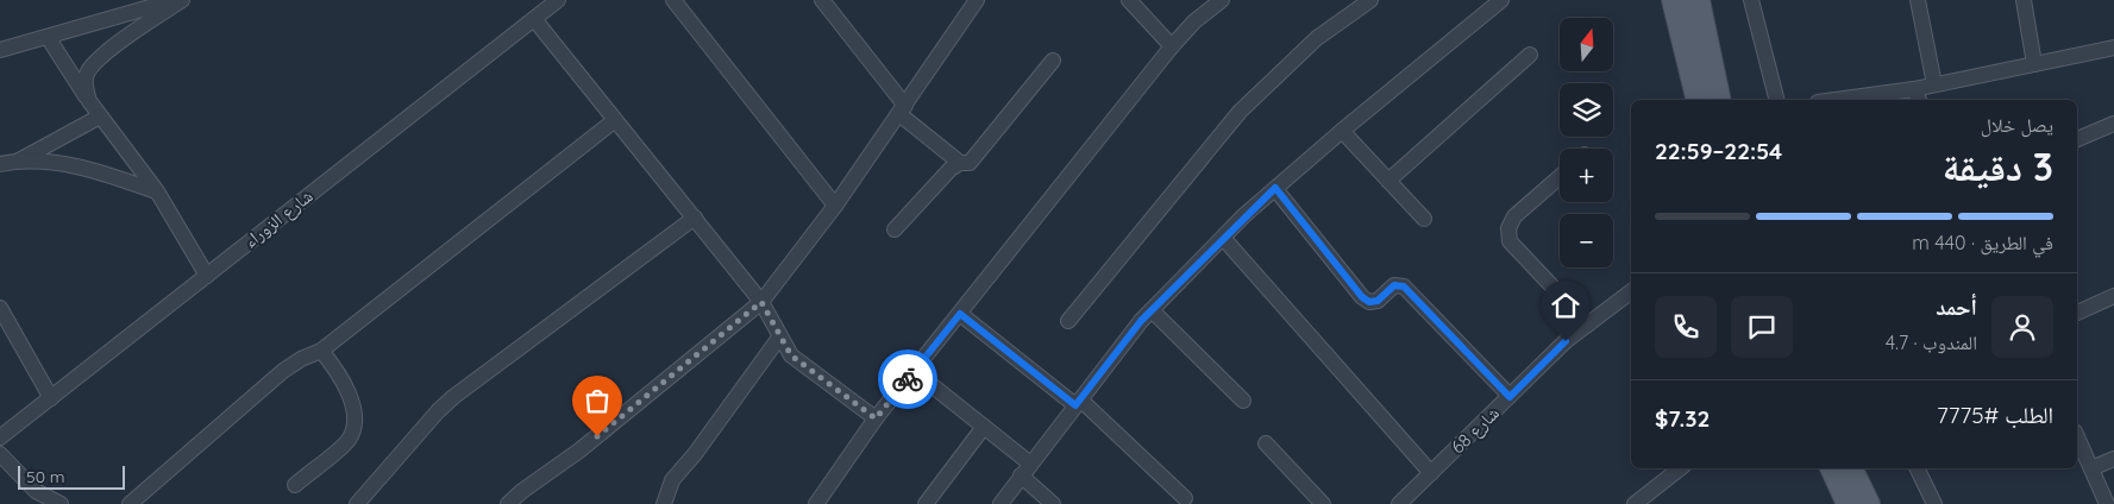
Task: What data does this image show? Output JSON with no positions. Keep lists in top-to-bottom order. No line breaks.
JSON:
{"streets":{"street":["شارع الزوراء","شارع 68"]},"scale_bar":"50 m","north":"top","page":{"map_buttons":["+","−"],"heading":["3 دقيقة","يصل خلال","22:54–22:59"],"panel":["أحمد","المندوب · 4.7","الطلب #7775","$7.32"],"bar":"في الطريق · 440 m","scale":"50 m"}}
